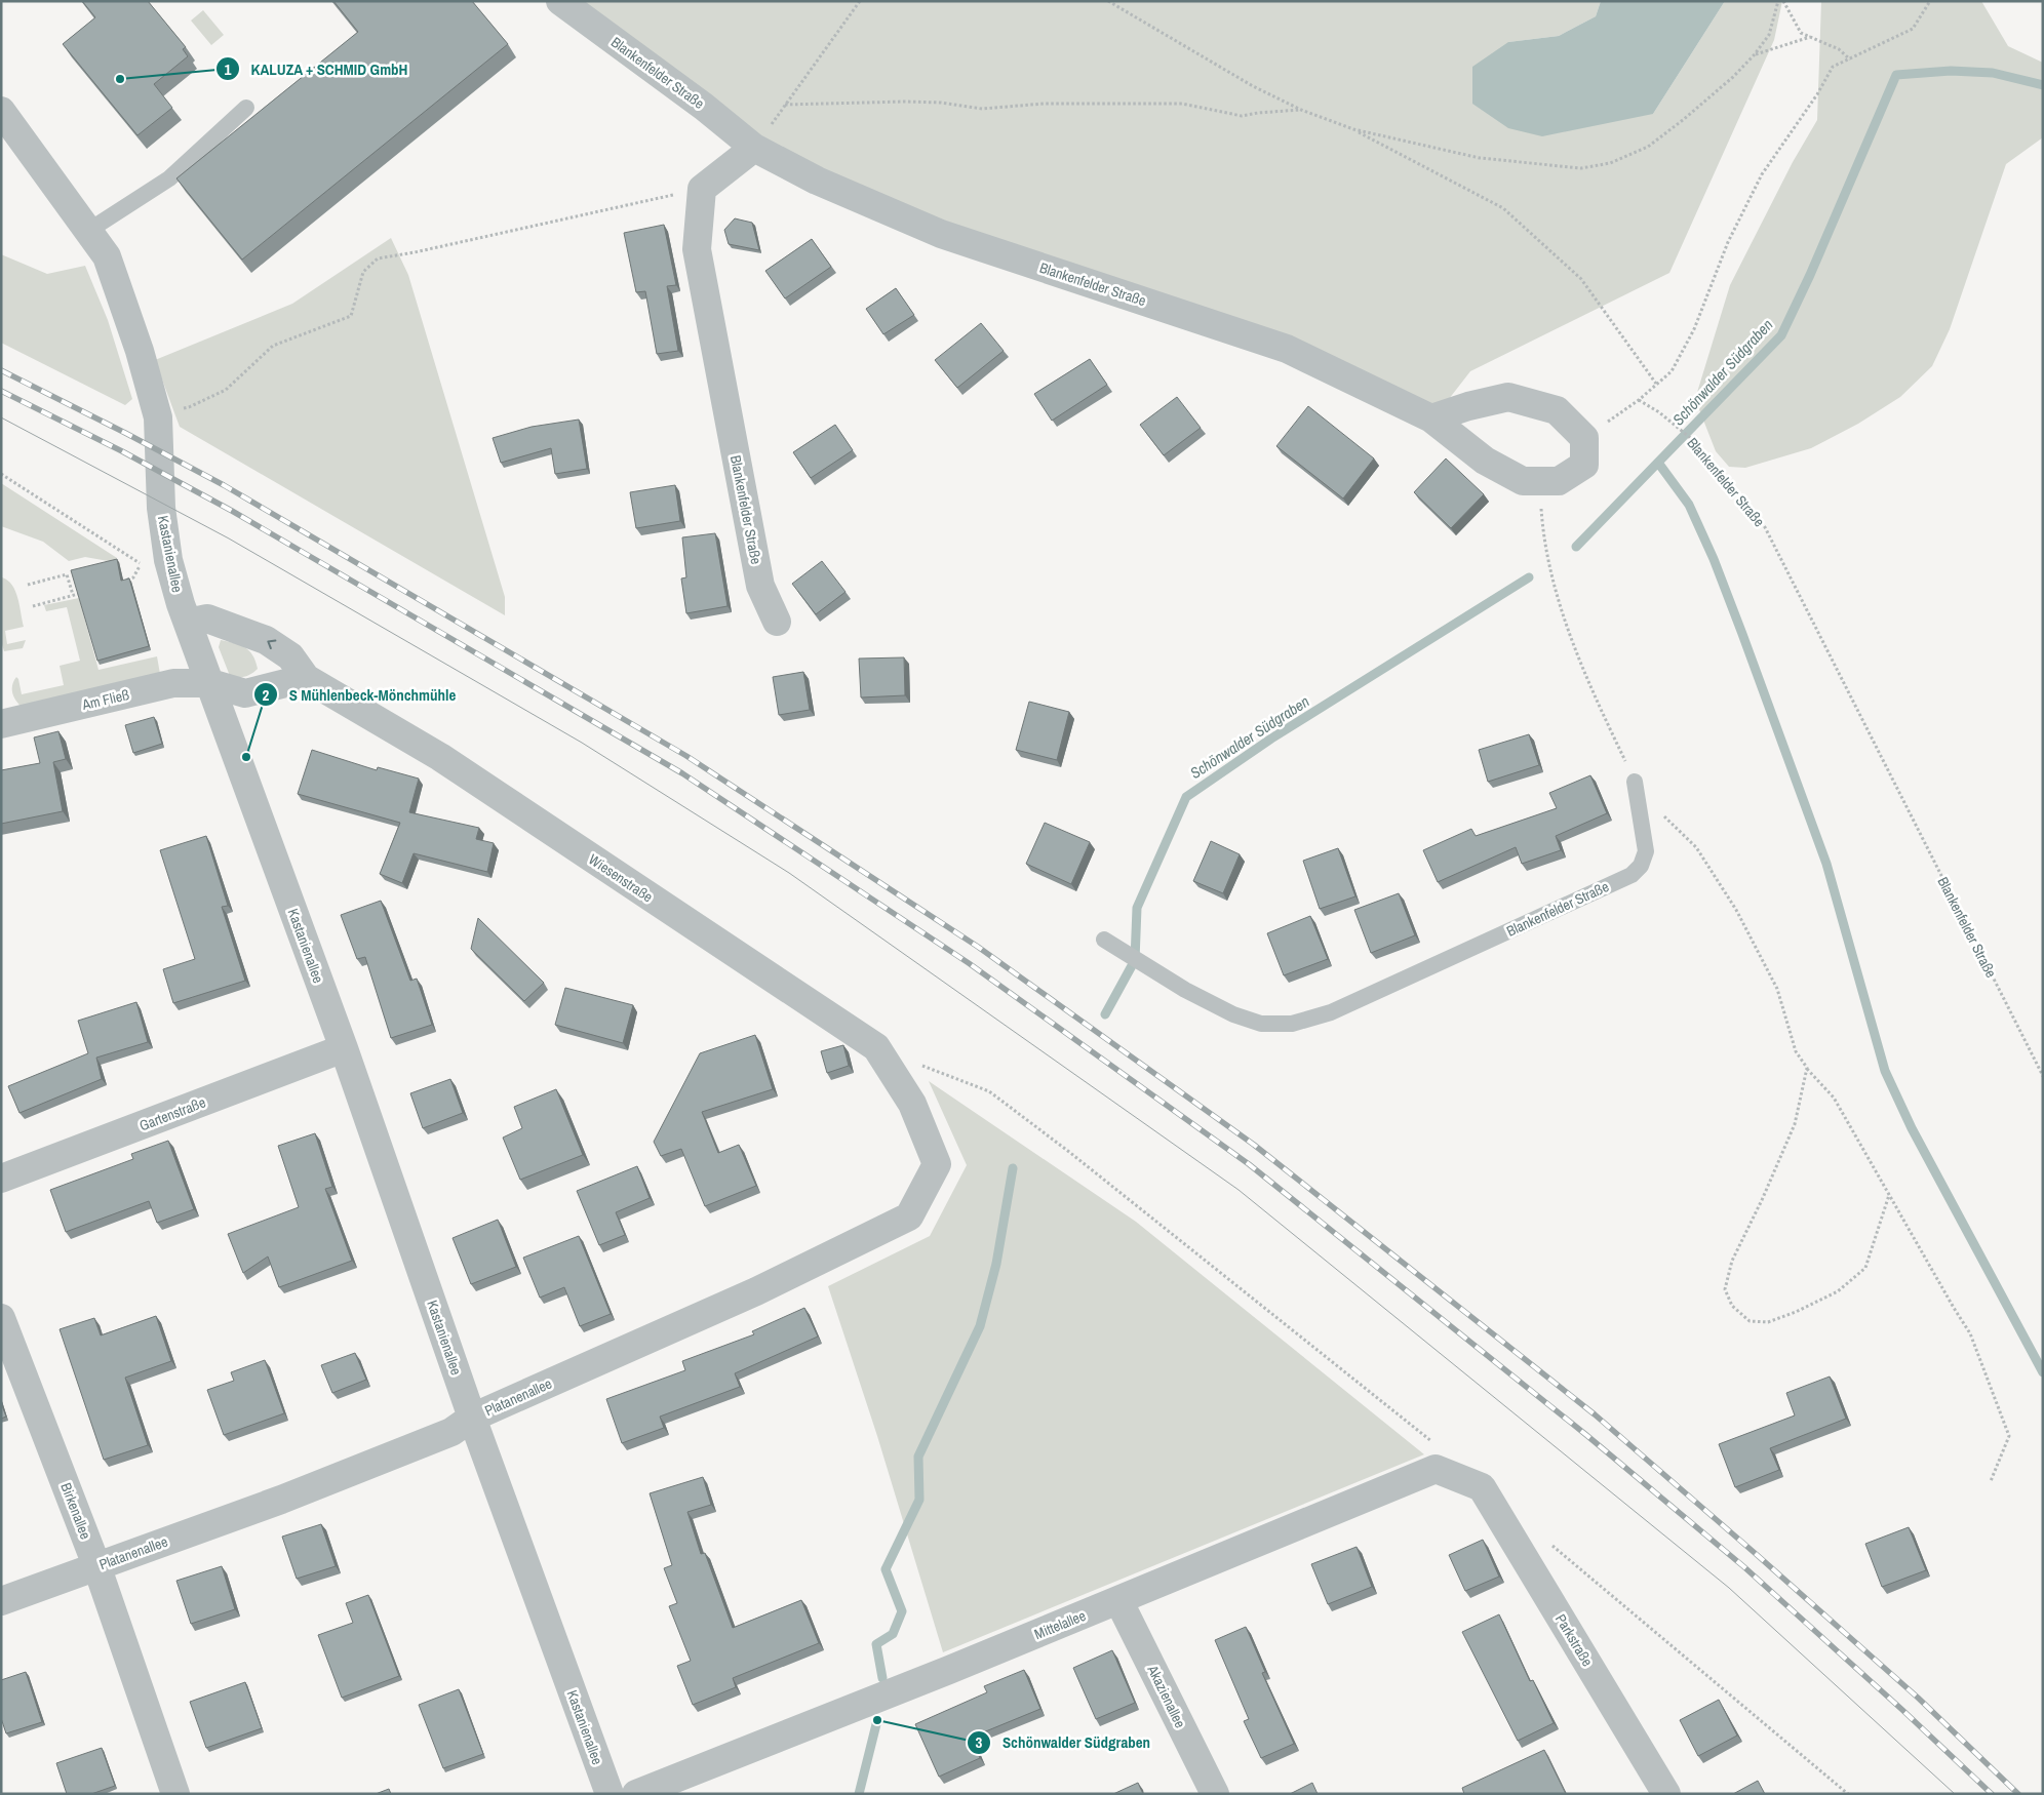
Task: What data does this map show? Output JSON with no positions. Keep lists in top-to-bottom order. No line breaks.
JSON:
{"streets":{"street":["Blankenfelder Straße","Kastanienallee","Am Fließ","Wiesenstraße","Gartenstraße","Platanenallee","Birkenallee","Mittelallee","Parkstraße","Akazienallee"]},"crossings":[["Kastanienallee","Am Fließ"],["Kastanienallee","Wiesenstraße"],["Kastanienallee","Gartenstraße"],["Kastanienallee","Platanenallee"],["Wiesenstraße","Platanenallee"],["Platanenallee","Birkenallee"],["Mittelallee","Parkstraße"],["Mittelallee","Akazienallee"]],"water":["Schönwalder Südgraben"],"places":["KALUZA + SCHMID GmbH","S Mühlenbeck-Mönchmühle","Schönwalder Südgraben"]}
